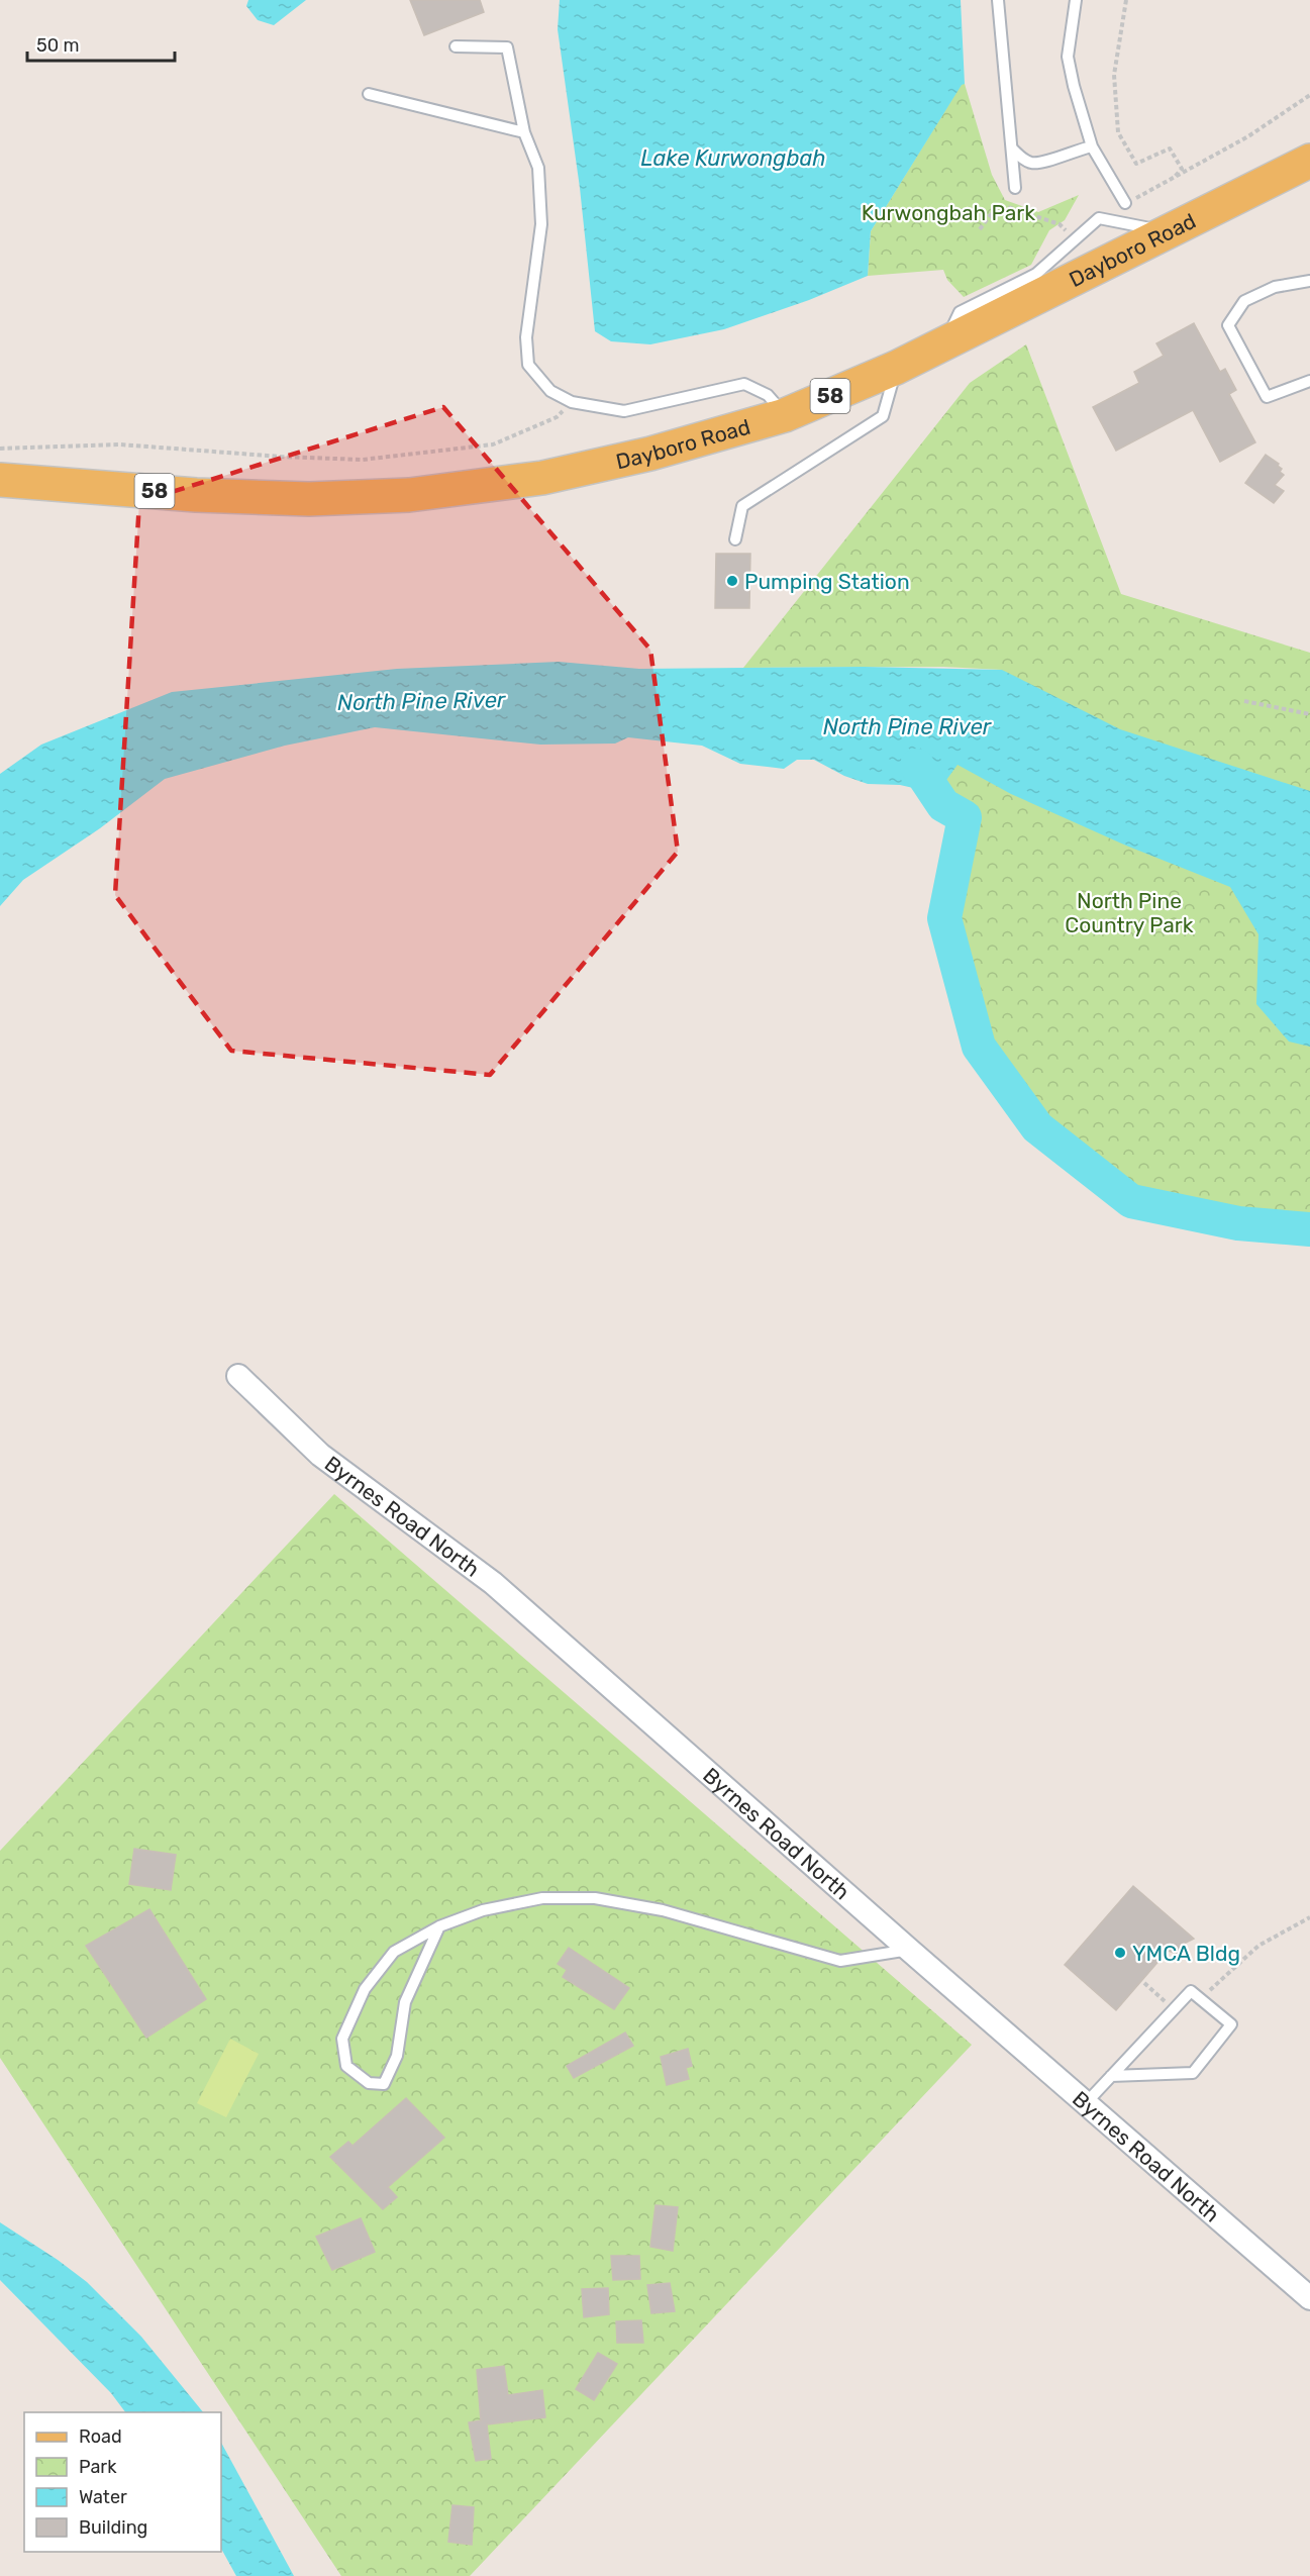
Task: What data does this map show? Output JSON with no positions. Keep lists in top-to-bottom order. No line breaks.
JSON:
{"streets":{"main road":["Dayboro Road","58"],"street":["Byrnes Road North"]},"water":["Lake Kurwongbah","North Pine River"],"parks":["Kurwongbah Park","North Pine Country Park"],"places":["Pumping Station","YMCA Bldg"],"legend":["Road","Park","Water","Building"],"scale_bar":"50 m"}
